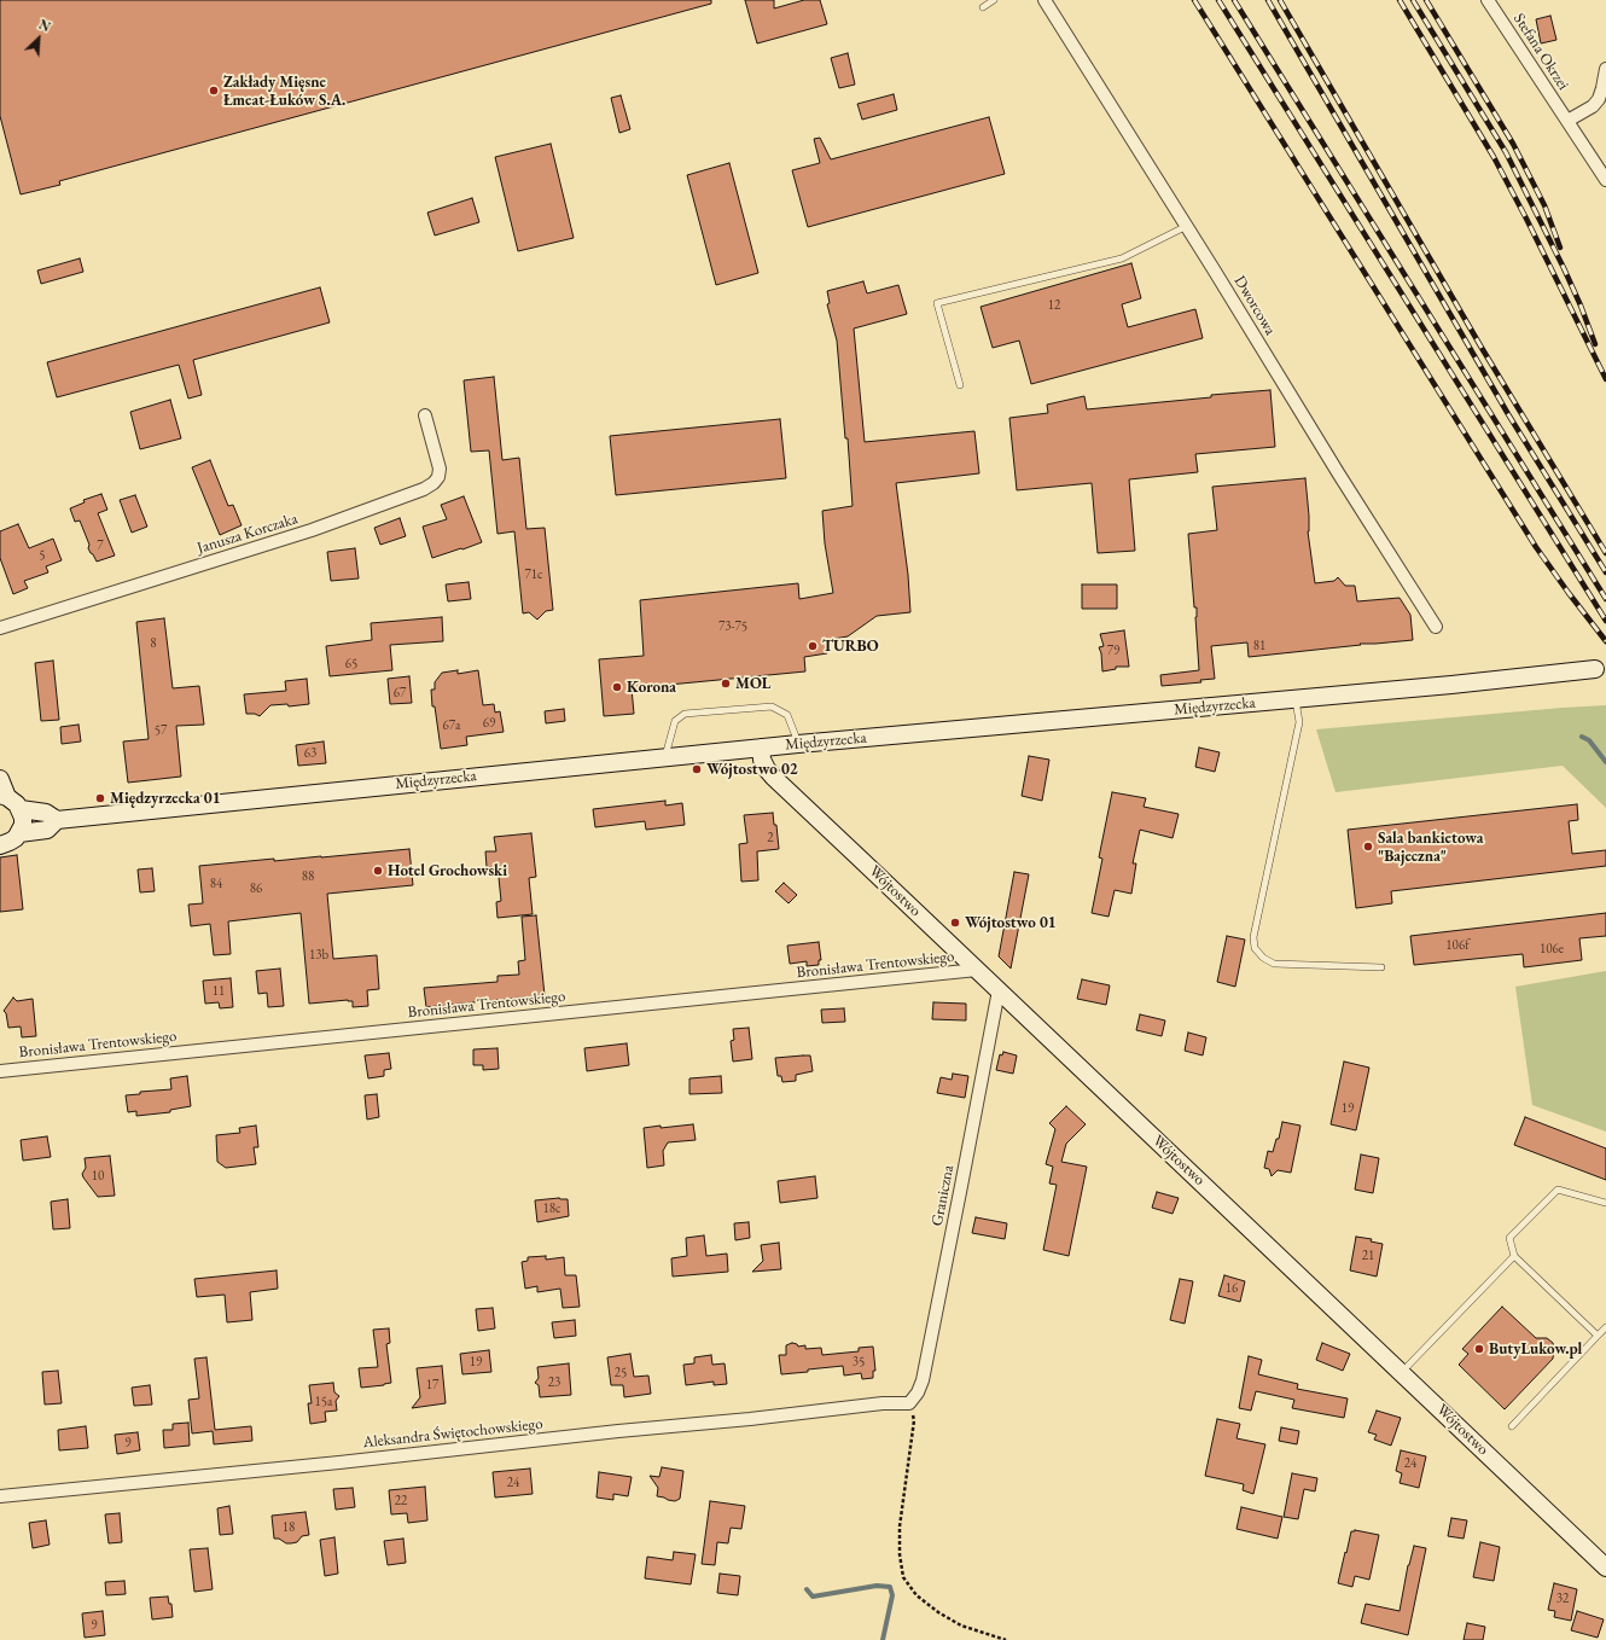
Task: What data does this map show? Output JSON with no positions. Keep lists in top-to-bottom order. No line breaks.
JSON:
{"streets":{"main road":["Międzyrzecka","Wójtostwo"],"street":["Stefana Okrzei","Dworcowa","Janusza Korczaka","Bronisława Trentowskiego","Graniczna","Aleksandra Świętochowskiego"]},"crossings":[["Międzyrzecka","Wójtostwo"],["Wójtostwo","Bronisława Trentowskiego"],["Wójtostwo","Graniczna"],["Graniczna","Aleksandra Świętochowskiego"]],"places":["Zakłady Mięsne Łmeat-Łuków S.A.","TURBO","MOL","Korona","Wójtostwo 02","Międzyrzecka 01","Sala bankietowa \"Bajeczna\"","Hotel Grochowski","Wójtostwo 01","ButyLukow.pl"],"house_numbers":["12","7","5","71c","73-75","8","81","79","65","67","69","67a","57","63","2","88","84","86","106f","106e","13b","11","19","10","18c","21","16","19","35","25","23","17","15a","9","24","24","22","18","32","9"],"north":"top right"}
